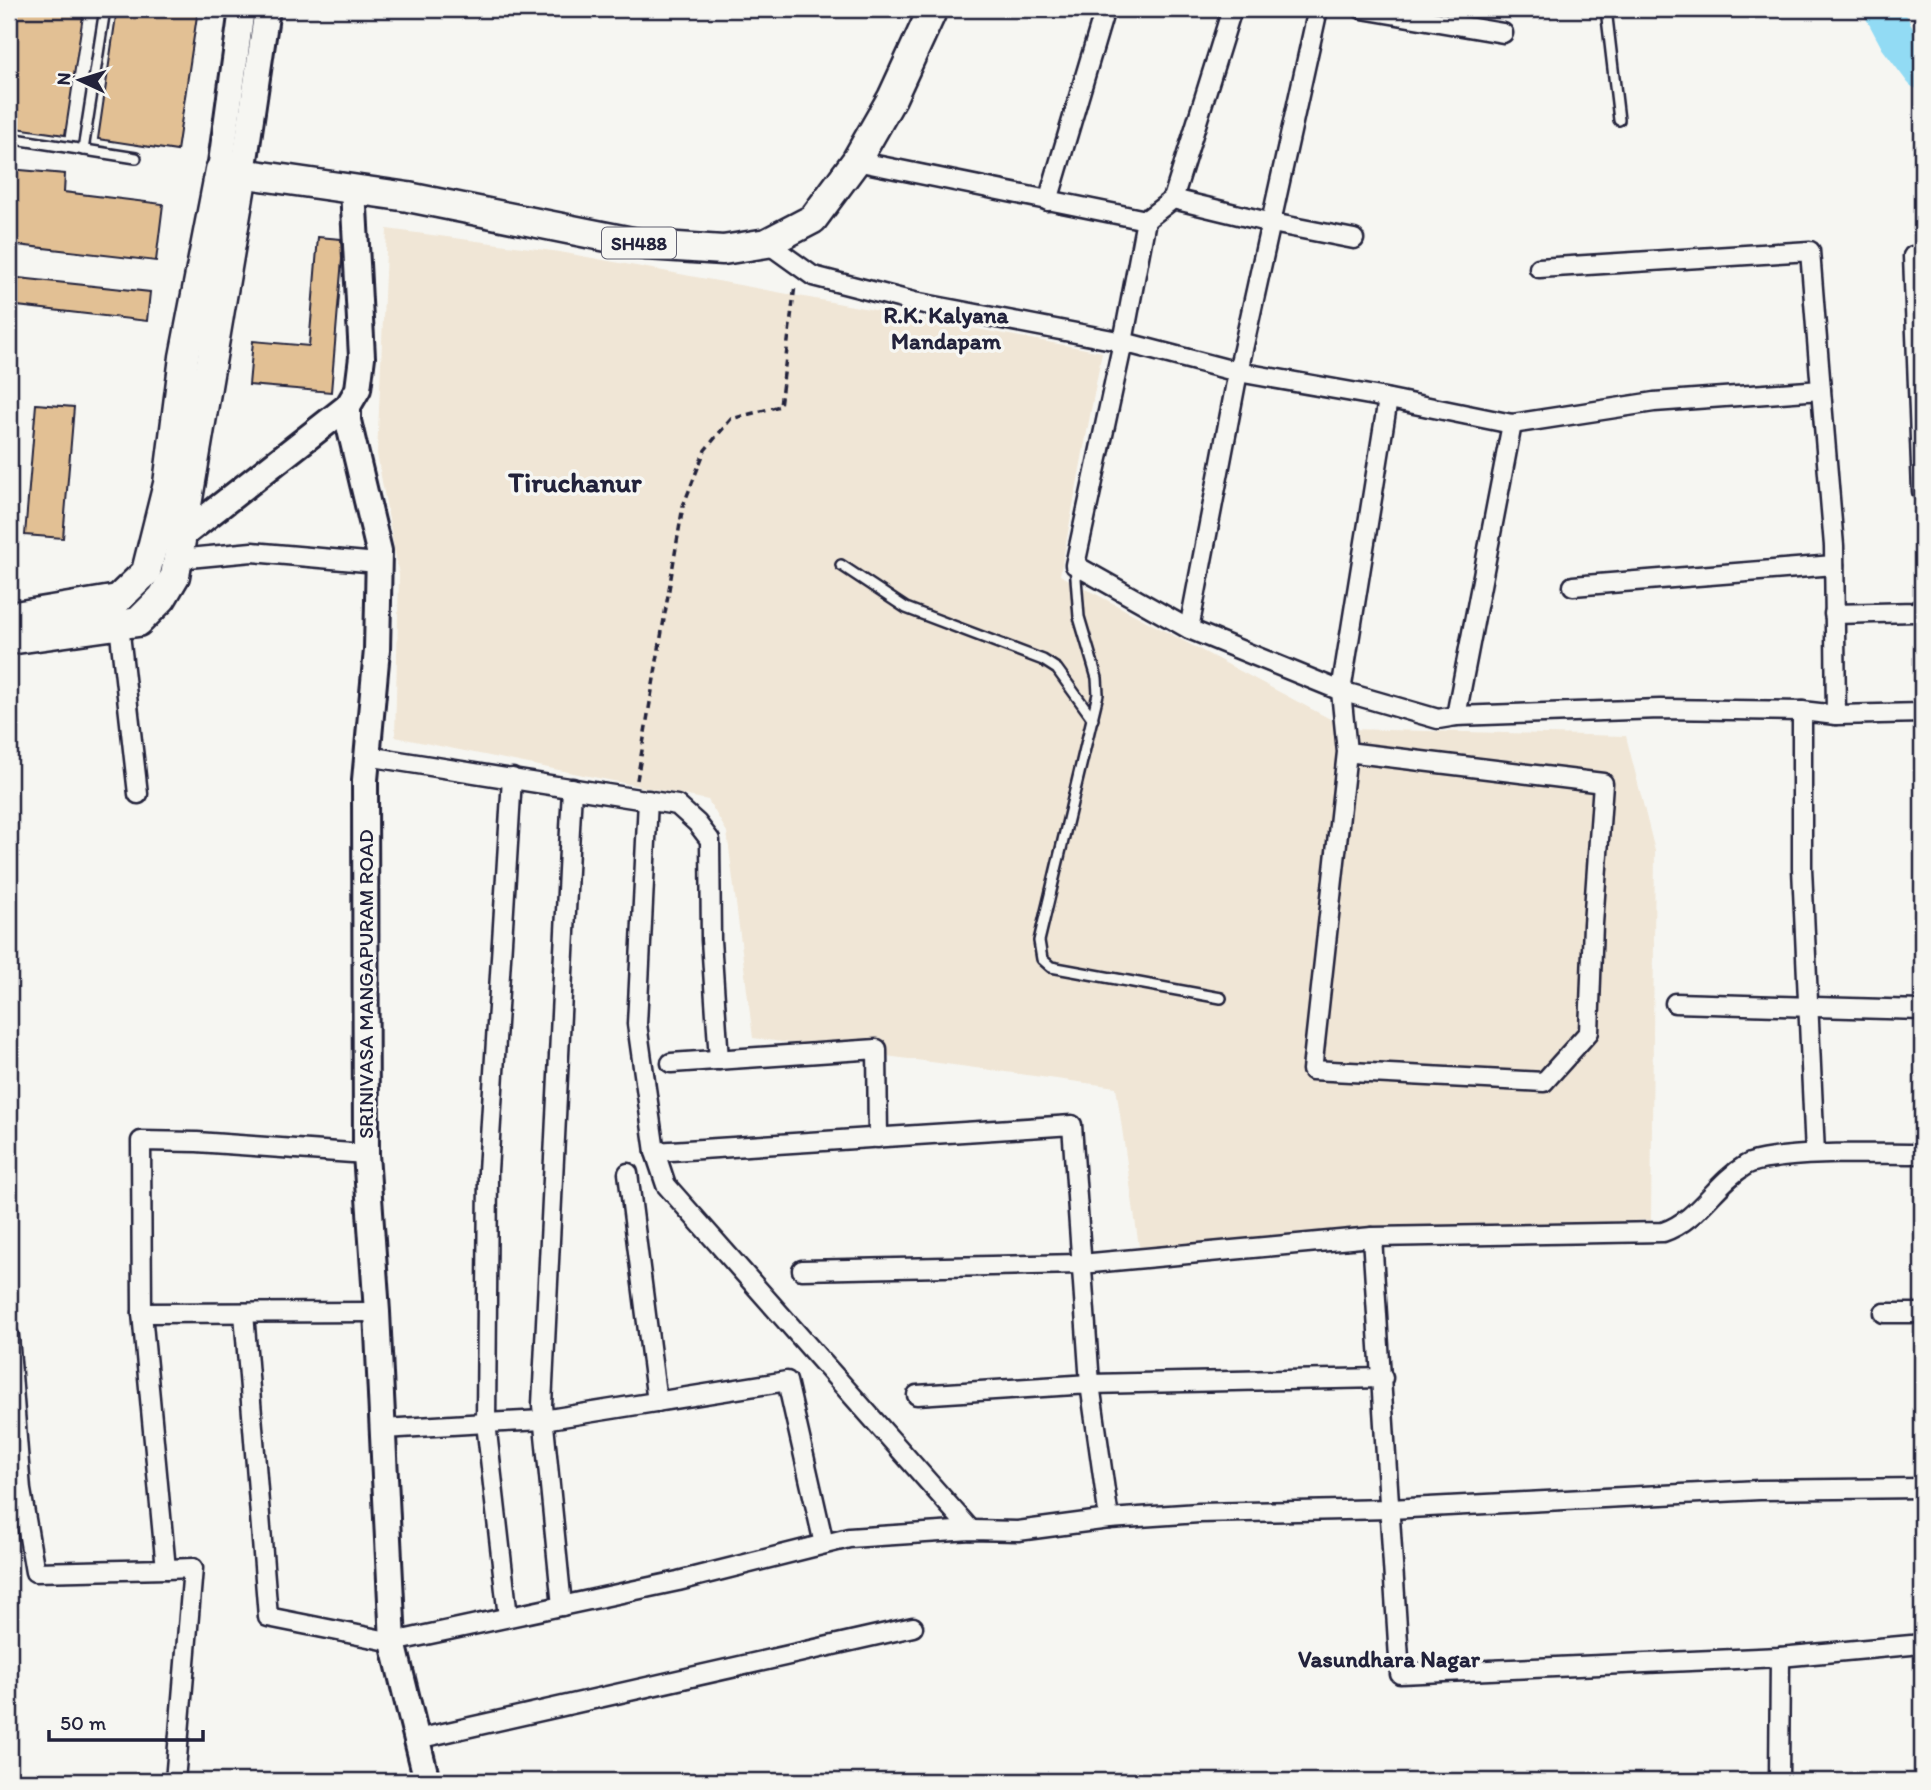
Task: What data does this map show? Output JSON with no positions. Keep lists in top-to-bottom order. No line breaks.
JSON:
{"streets":{"main road":["SH488"],"street":["SRINIVASA MANGAPURAM ROAD"]},"crossings":[["SH488","SRINIVASA MANGAPURAM ROAD"]],"districts":["R.K. Kalyana Mandapam","Tiruchanur","Vasundhara Nagar"],"scale_bar":"50 m","north":"left"}
